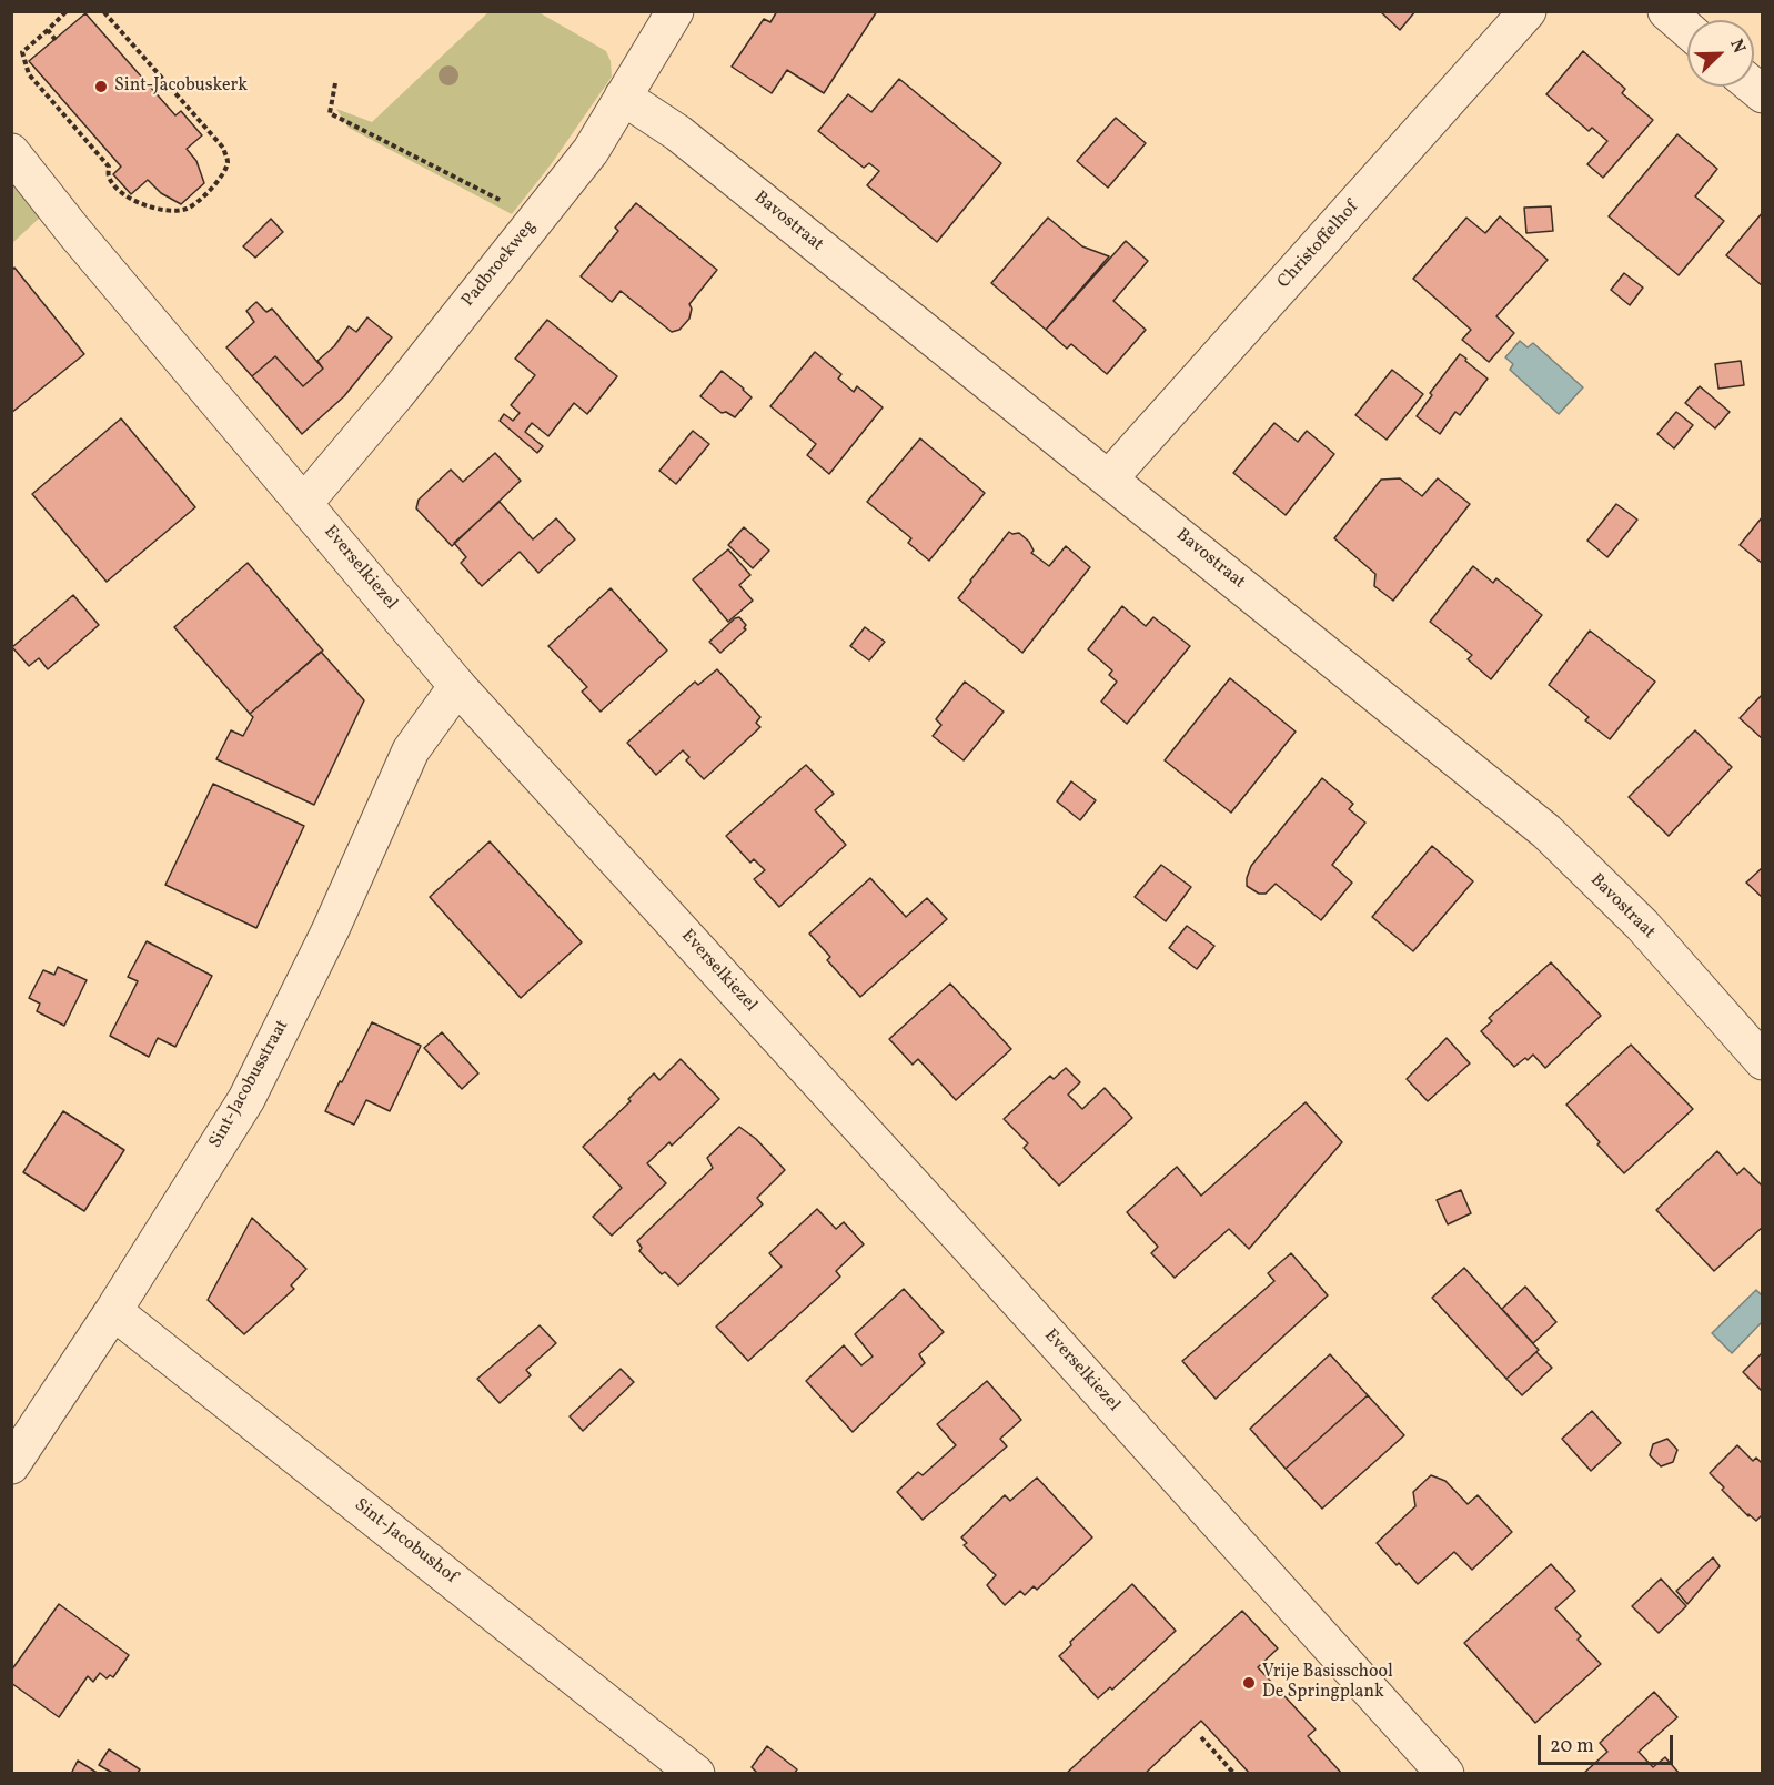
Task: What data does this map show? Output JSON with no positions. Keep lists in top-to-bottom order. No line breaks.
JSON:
{"streets":{"street":["Bavostraat","Christoffelhof","Padbroekweg","Everselkiezel","Sint-Jacobusstraat","Sint-Jacobushof"]},"crossings":[["Bavostraat","Christoffelhof"],["Bavostraat","Padbroekweg"],["Padbroekweg","Everselkiezel"],["Everselkiezel","Sint-Jacobusstraat"],["Sint-Jacobusstraat","Sint-Jacobushof"]],"places":["Sint-Jacobuskerk","Vrije Basisschool De Springplank"],"scale_bar":"20 m","north":"top right"}
